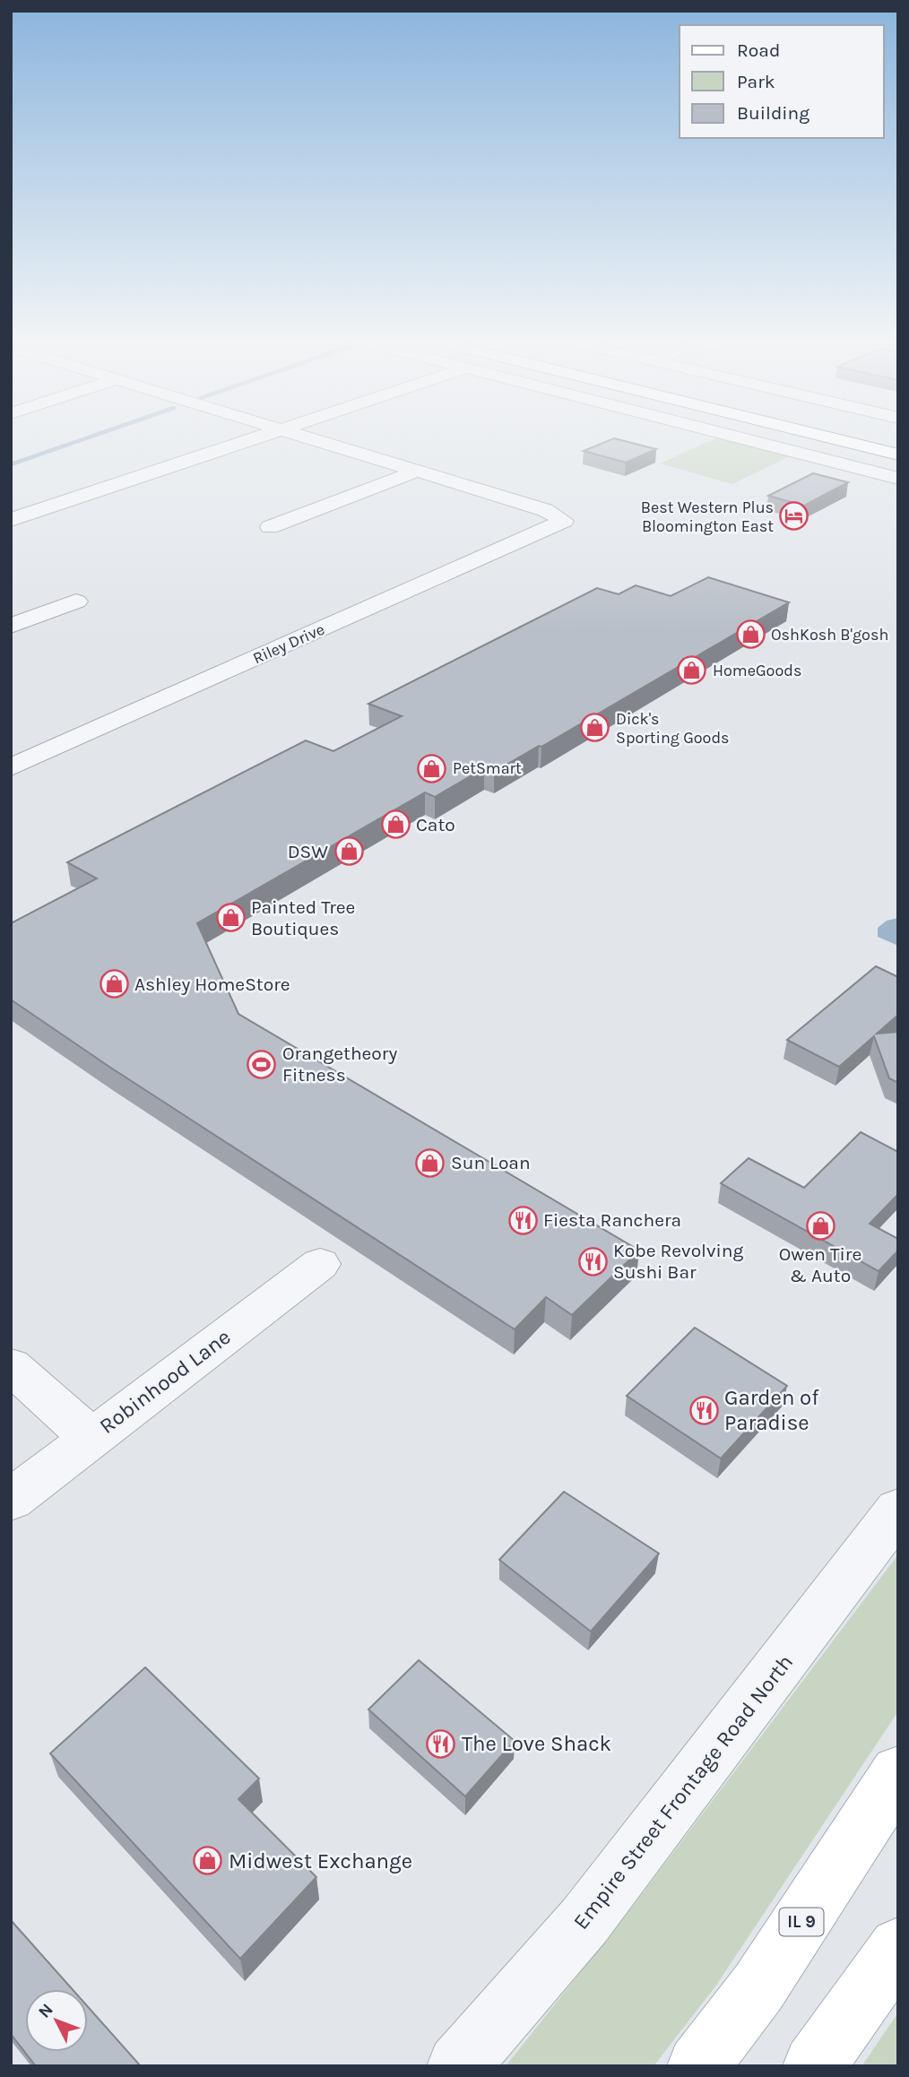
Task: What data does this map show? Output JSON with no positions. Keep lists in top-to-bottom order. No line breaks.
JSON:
{"streets":{"main road":["IL 9"],"street":["Riley Drive","Robinhood Lane","Empire Street Frontage Road North"]},"places":{"hotel":["Best Western Plus Bloomington East"],"shop":["OshKosh B'gosh","HomeGoods","Dick's Sporting Goods","PetSmart","Cato","DSW","Painted Tree Boutiques","Ashley HomeStore","Sun Loan","Owen Tire & Auto","Midwest Exchange"],"sports":["Orangetheory Fitness"],"restaurant":["Fiesta Ranchera","Kobe Revolving Sushi Bar","Garden of Paradise","The Love Shack"]},"legend":["Road","Park","Building"],"north":"top left"}
